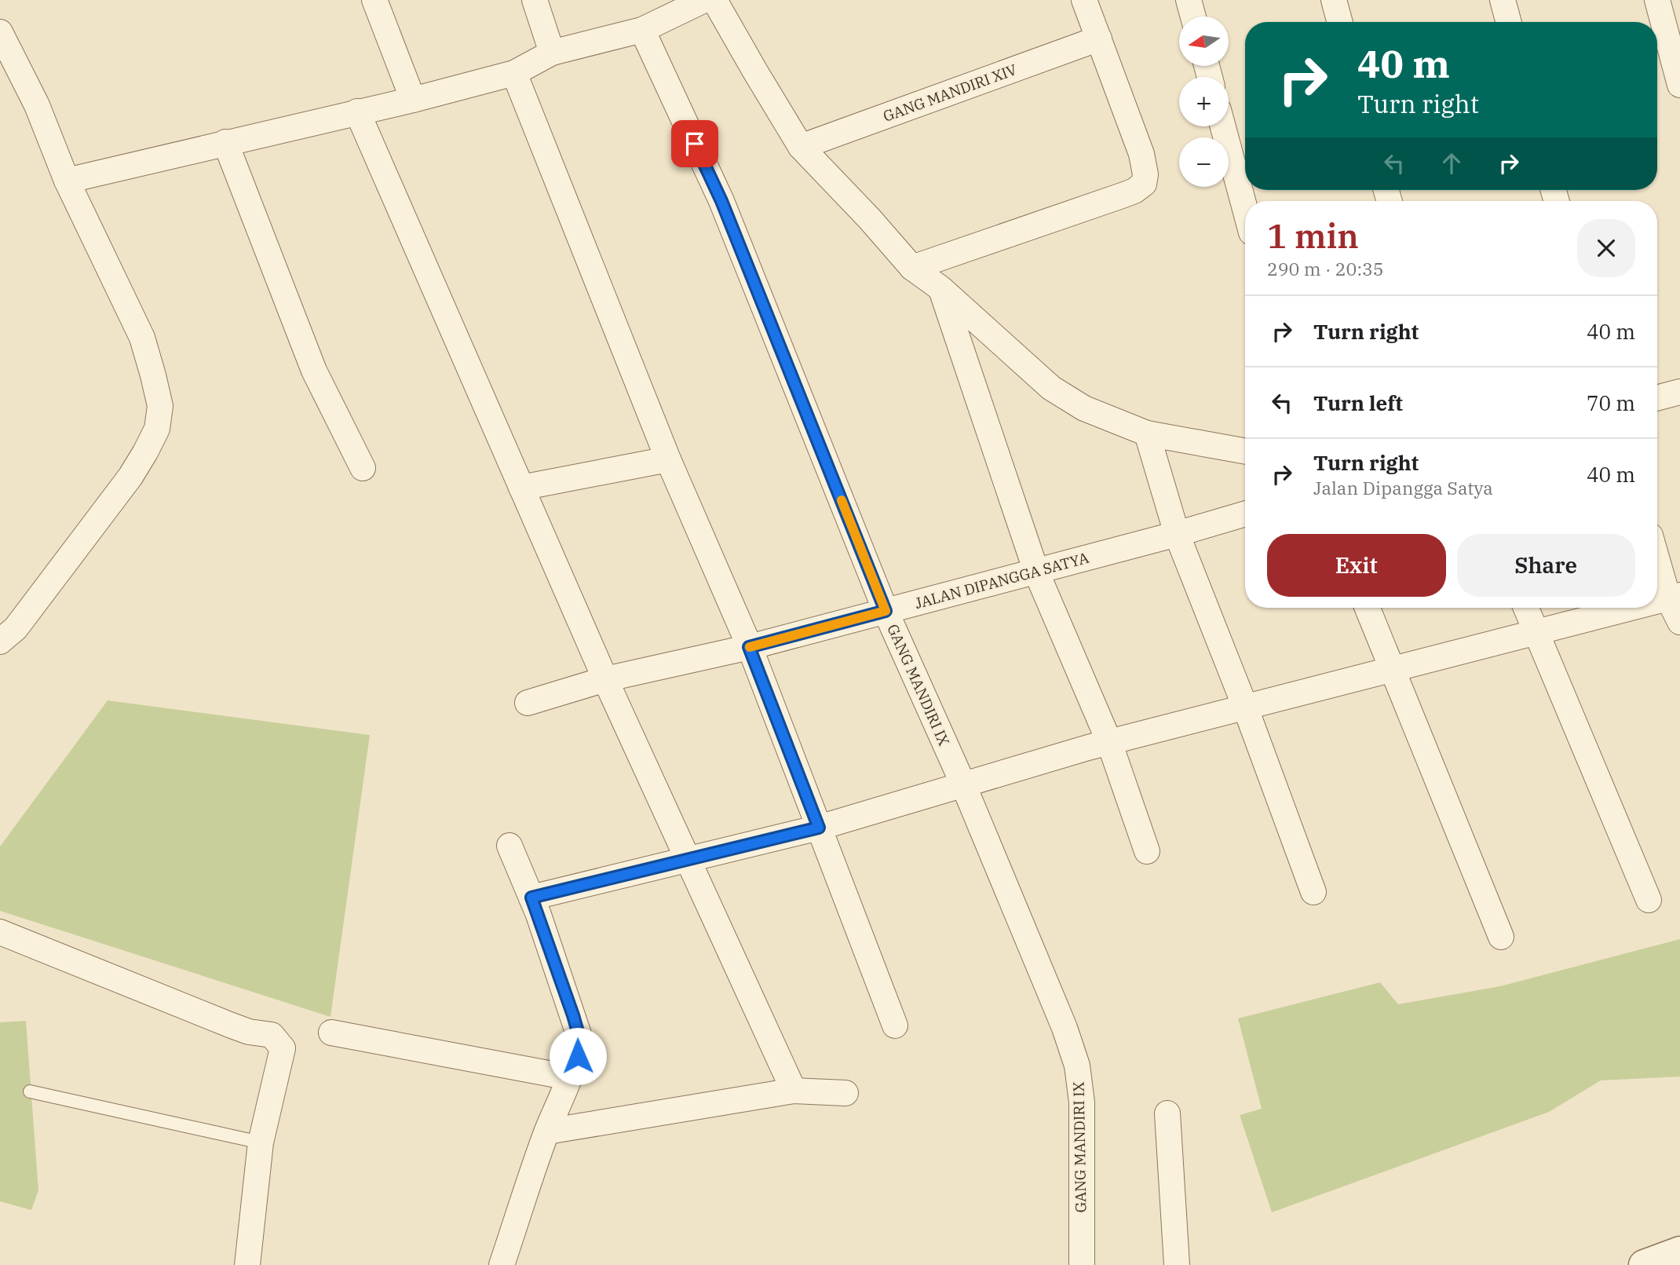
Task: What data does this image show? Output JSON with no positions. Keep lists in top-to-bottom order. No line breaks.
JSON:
{"streets":{"street":["GANG MANDIRI XIV","JALAN DIPANGGA SATYA","GANG MANDIRI IX"]},"crossings":[["JALAN DIPANGGA SATYA","GANG MANDIRI IX"]],"north":"left","page":{"map_buttons":["+","−"],"turn":["40 m","Turn right"],"heading":["1 min","290 m · 20:35"],"list":[{"name":"Turn right","value":"40 m"},{"name":"Turn left","value":"70 m"},{"name":"Turn right","note":"Jalan Dipangga Satya","value":"40 m"}],"buttons":["Exit","Share"]}}
